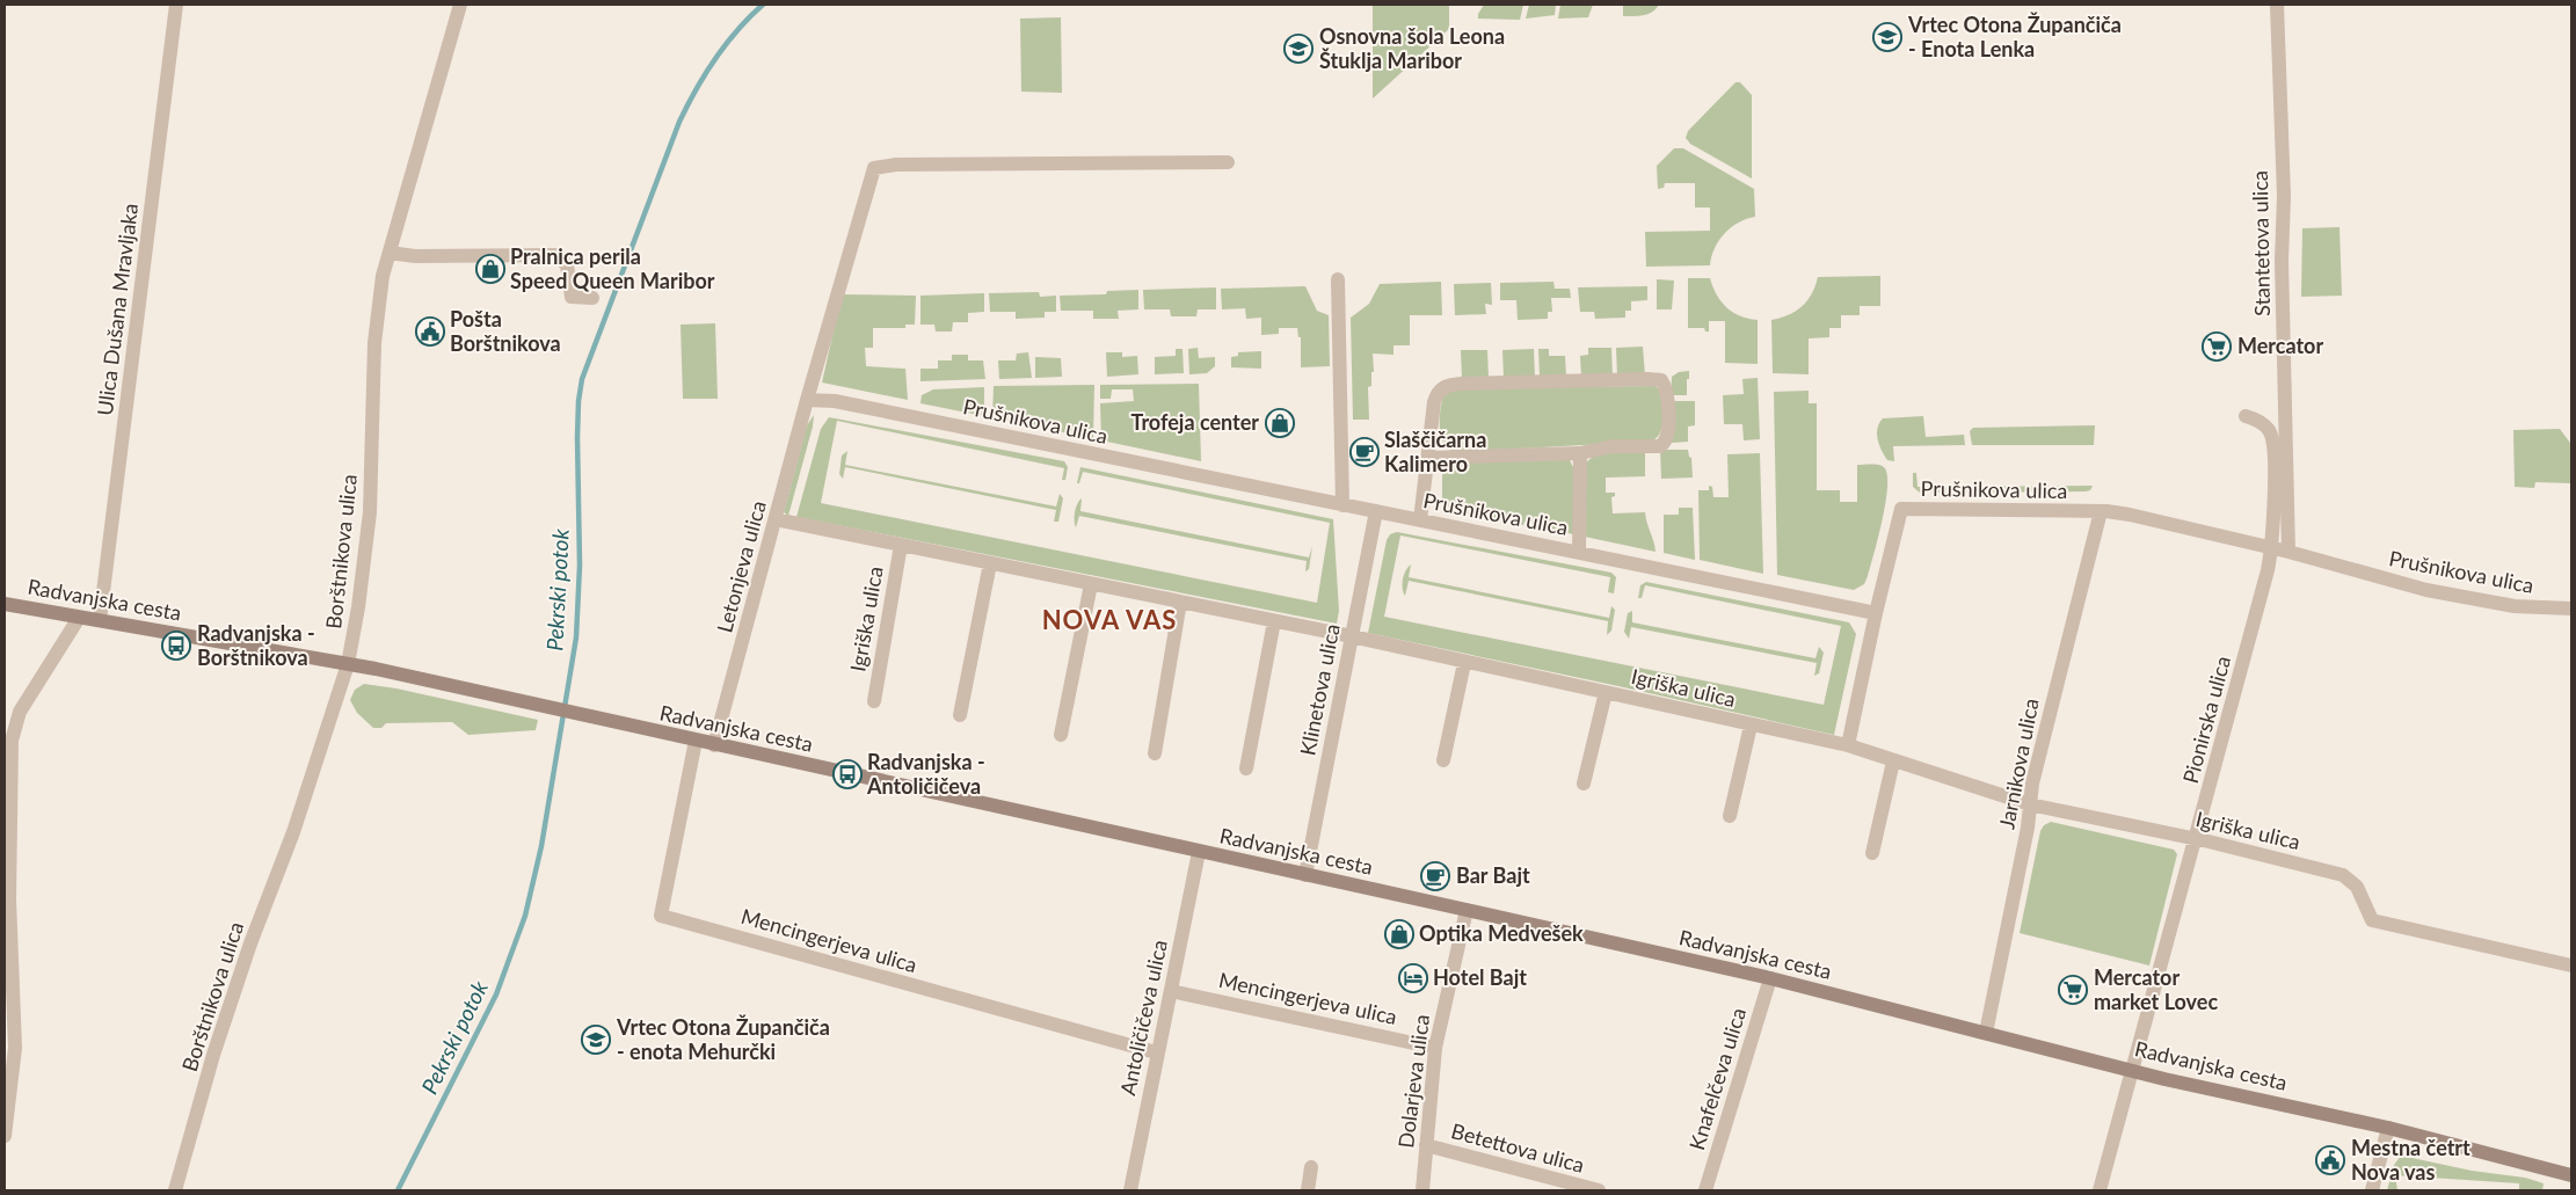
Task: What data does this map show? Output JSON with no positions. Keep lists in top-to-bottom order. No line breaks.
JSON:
{"streets":{"street":["Stantetova ulica","Ulica Dušana Mravljaka","Prušnikova ulica","Borštnikova ulica","Letonjeva ulica","Radvanjska cesta","Igriška ulica","Klinetova ulica","Pionirska ulica","Jarnikova ulica","Mencingerjeva ulica","Antoličičeva ulica","Knafelčeva ulica","Dolarjeva ulica","Betettova ulica"]},"crossings":[["Stantetova ulica","Prušnikova ulica"],["Ulica Dušana Mravljaka","Radvanjska cesta"],["Prušnikova ulica","Letonjeva ulica"],["Prušnikova ulica","Klinetova ulica"],["Prušnikova ulica","Pionirska ulica"],["Prušnikova ulica","Jarnikova ulica"],["Borštnikova ulica","Radvanjska cesta"],["Letonjeva ulica","Radvanjska cesta"],["Letonjeva ulica","Igriška ulica"],["Radvanjska cesta","Klinetova ulica"],["Radvanjska cesta","Pionirska ulica"],["Radvanjska cesta","Jarnikova ulica"],["Radvanjska cesta","Mencingerjeva ulica"],["Radvanjska cesta","Antoličičeva ulica"],["Radvanjska cesta","Knafelčeva ulica"],["Radvanjska cesta","Dolarjeva ulica"],["Igriška ulica","Klinetova ulica"],["Igriška ulica","Pionirska ulica"],["Igriška ulica","Jarnikova ulica"],["Mencingerjeva ulica","Antoličičeva ulica"],["Mencingerjeva ulica","Dolarjeva ulica"],["Dolarjeva ulica","Betettova ulica"]],"districts":["NOVA VAS"],"water":["Pekrski potok"],"places":{"school or university":["Vrtec Otona Župančiča - Enota Lenka","Osnovna šola Leona Štuklja Maribor","Vrtec Otona Župančiča - enota Mehurčki"],"shop":["Pralnica perila Speed Queen Maribor","Trofeja center","Optika Medvešek"],"public building":["Pošta Borštnikova","Mestna četrt Nova vas"],"supermarket":["Mercator","Mercator market Lovec"],"cafe":["Slaščičarna Kalimero","Bar Bajt"],"bus stop":["Radvanjska - Borštnikova","Radvanjska - Antoličičeva"],"hotel":["Hotel Bajt"]}}
